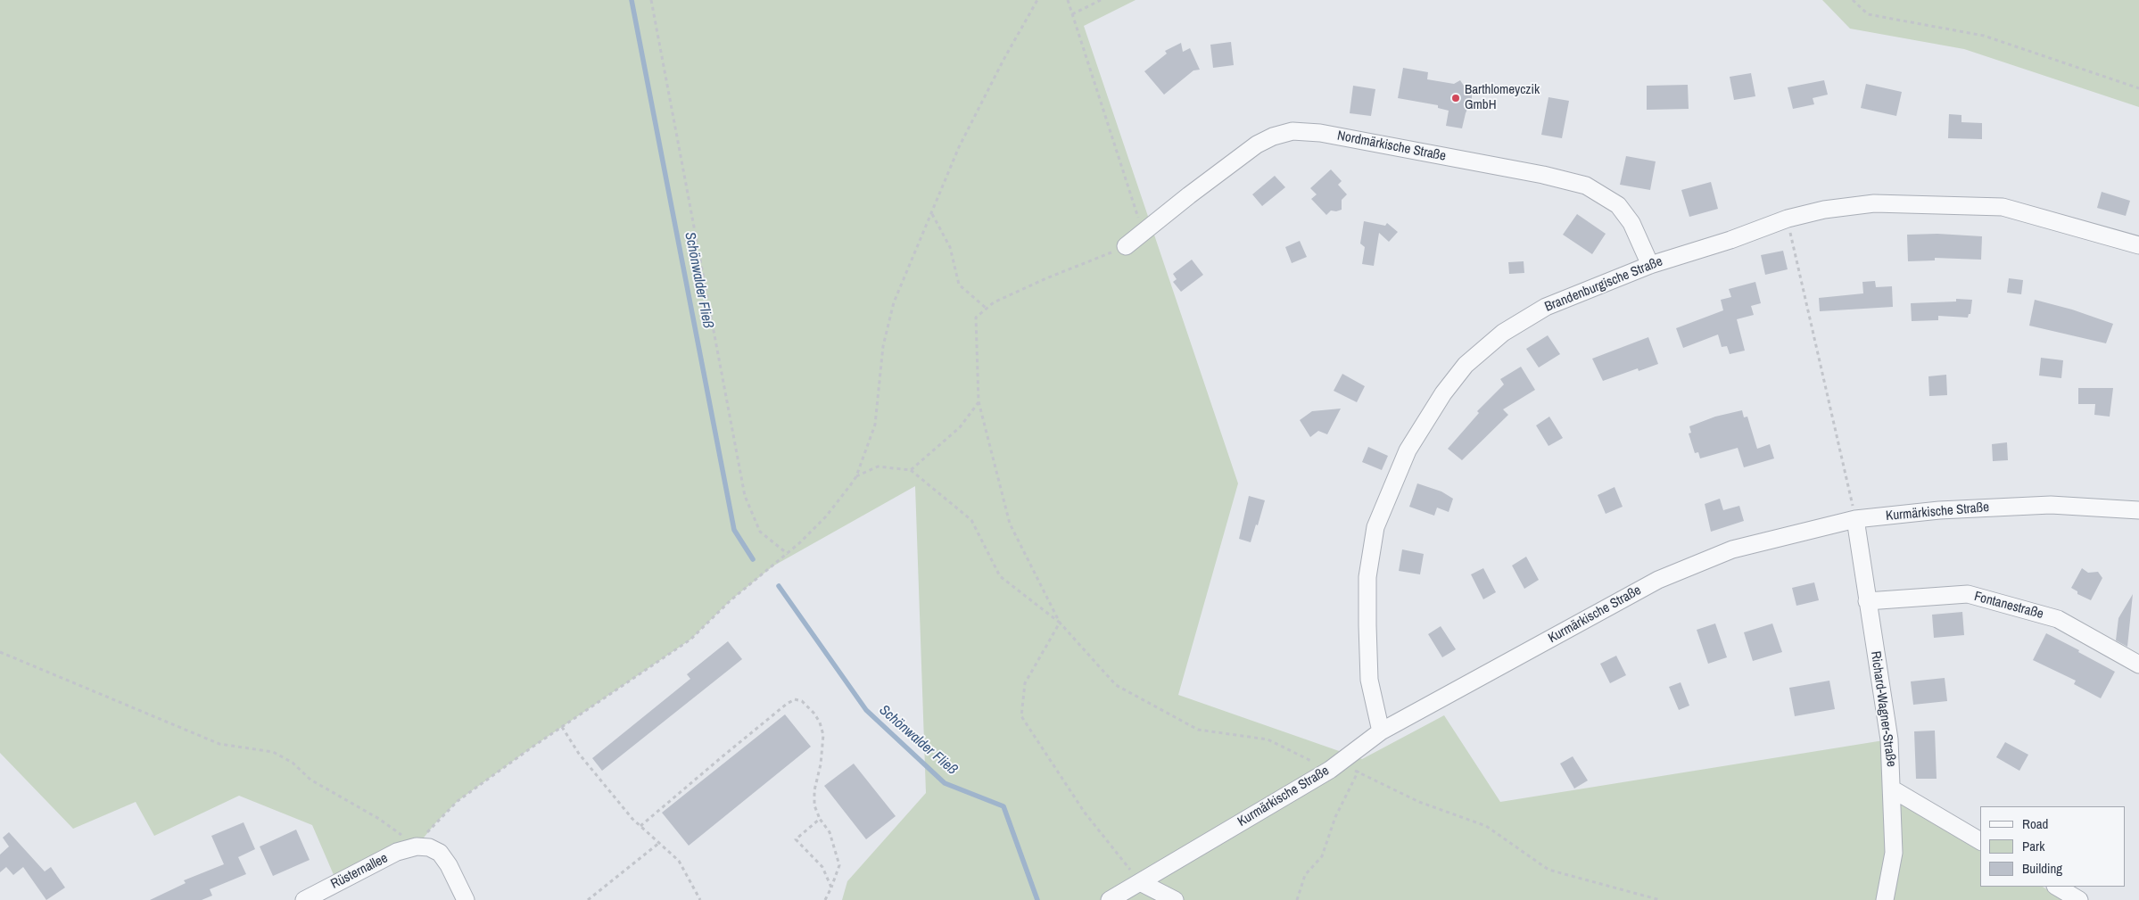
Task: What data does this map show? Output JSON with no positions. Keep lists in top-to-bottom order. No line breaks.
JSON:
{"streets":{"street":["Nordmärkische Straße","Brandenburgische Straße","Kurmärkische Straße","Fontanestraße","Richard-Wagner-Straße","Rüsternallee"]},"crossings":[["Nordmärkische Straße","Brandenburgische Straße"],["Brandenburgische Straße","Kurmärkische Straße"],["Kurmärkische Straße","Richard-Wagner-Straße"],["Fontanestraße","Richard-Wagner-Straße"]],"water":["Schönwalder Fließ"],"places":["Barthlomeyczik GmbH"],"legend":["Road","Park","Building"]}
